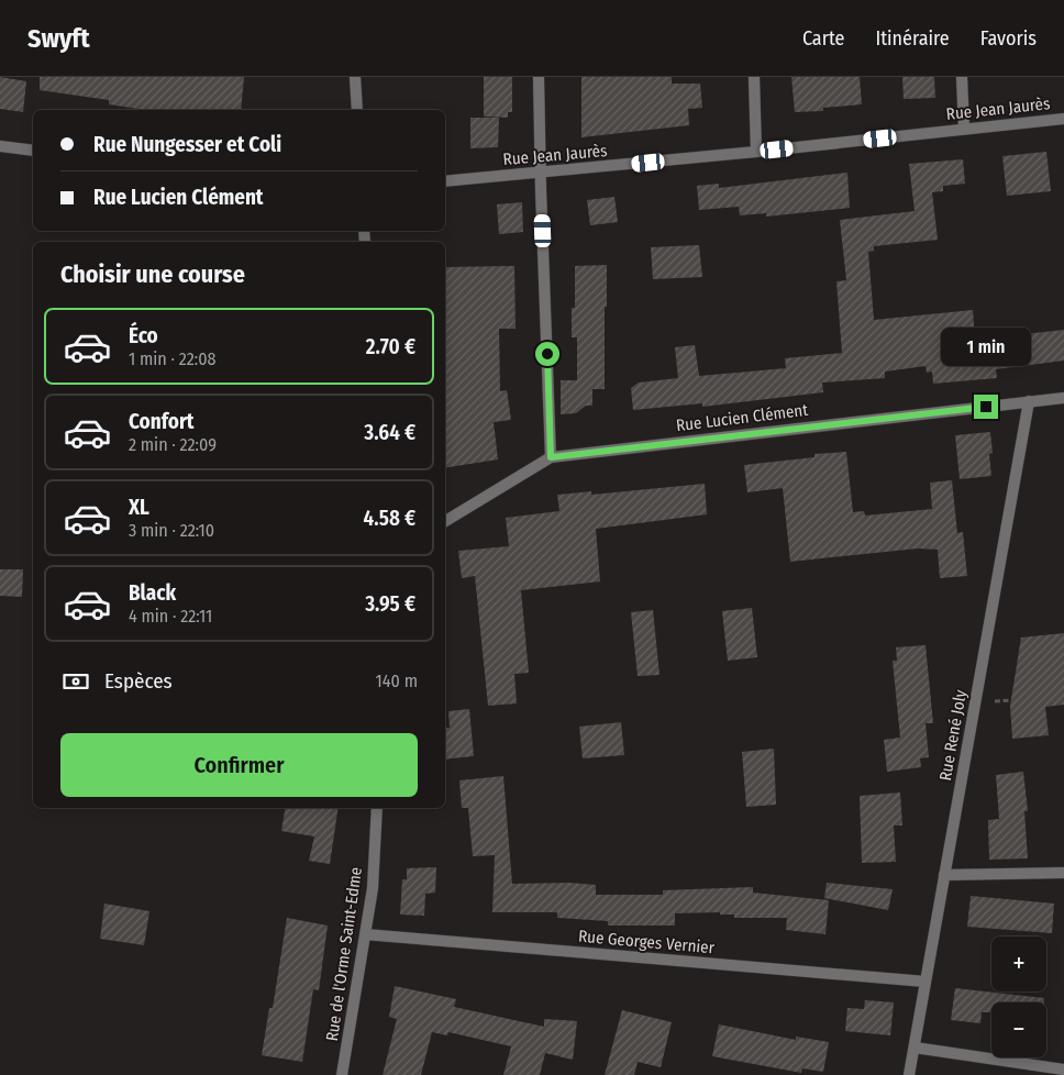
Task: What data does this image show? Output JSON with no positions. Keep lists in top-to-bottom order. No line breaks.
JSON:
{"streets":{"street":["Rue Jean Jaurès","Rue Lucien Clément","Rue René Joly","Rue Georges Vernier","Rue de l'Orme Saint-Edme"]},"crossings":[["Rue Lucien Clément","Rue René Joly"],["Rue René Joly","Rue Georges Vernier"],["Rue Georges Vernier","Rue de l'Orme Saint-Edme"]],"page":{"header":"Swyft","nav":["Carte","Itinéraire","Favoris"],"banner":["Rue Nungesser et Coli","Rue Lucien Clément"],"heading":"Choisir une course","list":[{"name":"Éco","note":"1 min · 22:08","value":"2.70 €"},{"name":"Confort","note":"2 min · 22:09","value":"3.64 €"},{"name":"XL","note":"3 min · 22:10","value":"4.58 €"},{"name":"Black","note":"4 min · 22:11","value":"3.95 €"}],"bubble":"1 min","pay":["Espèces","140 m"],"buttons":"Confirmer","map_buttons":["+","−"]}}
